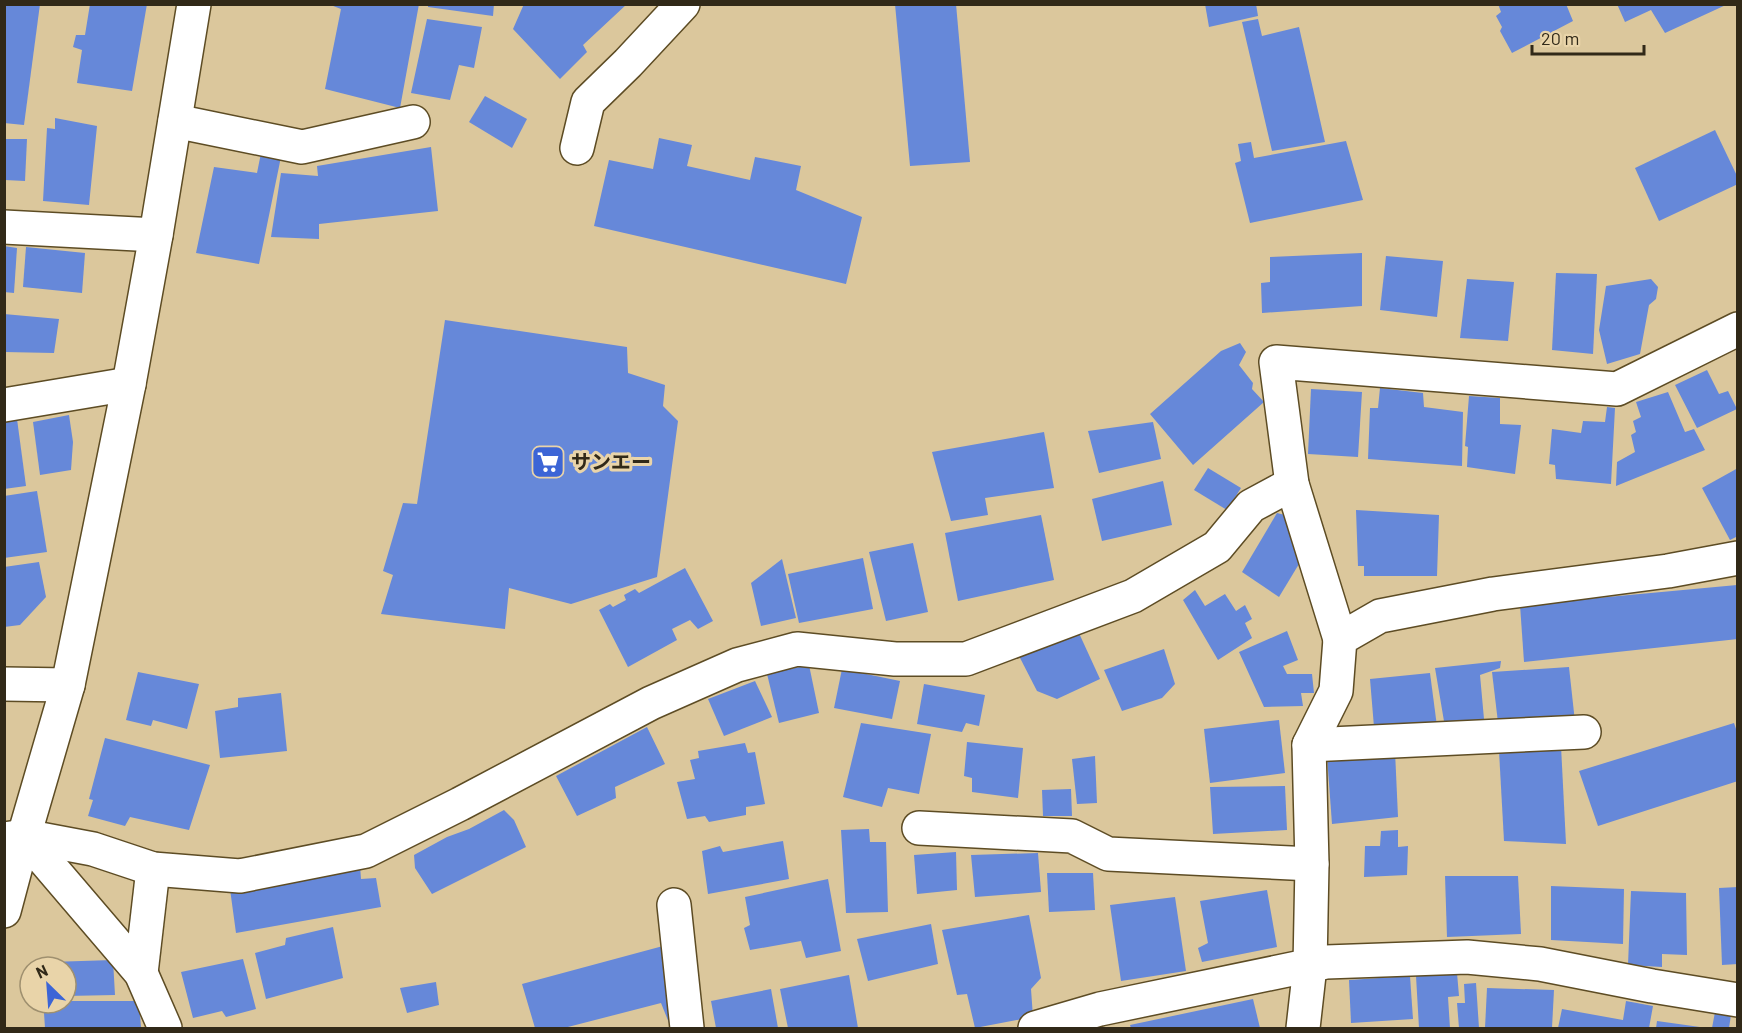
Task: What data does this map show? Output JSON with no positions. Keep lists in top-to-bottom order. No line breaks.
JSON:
{"places":{"supermarket":["サンエー"]},"scale_bar":"20 m","north":"top left"}
